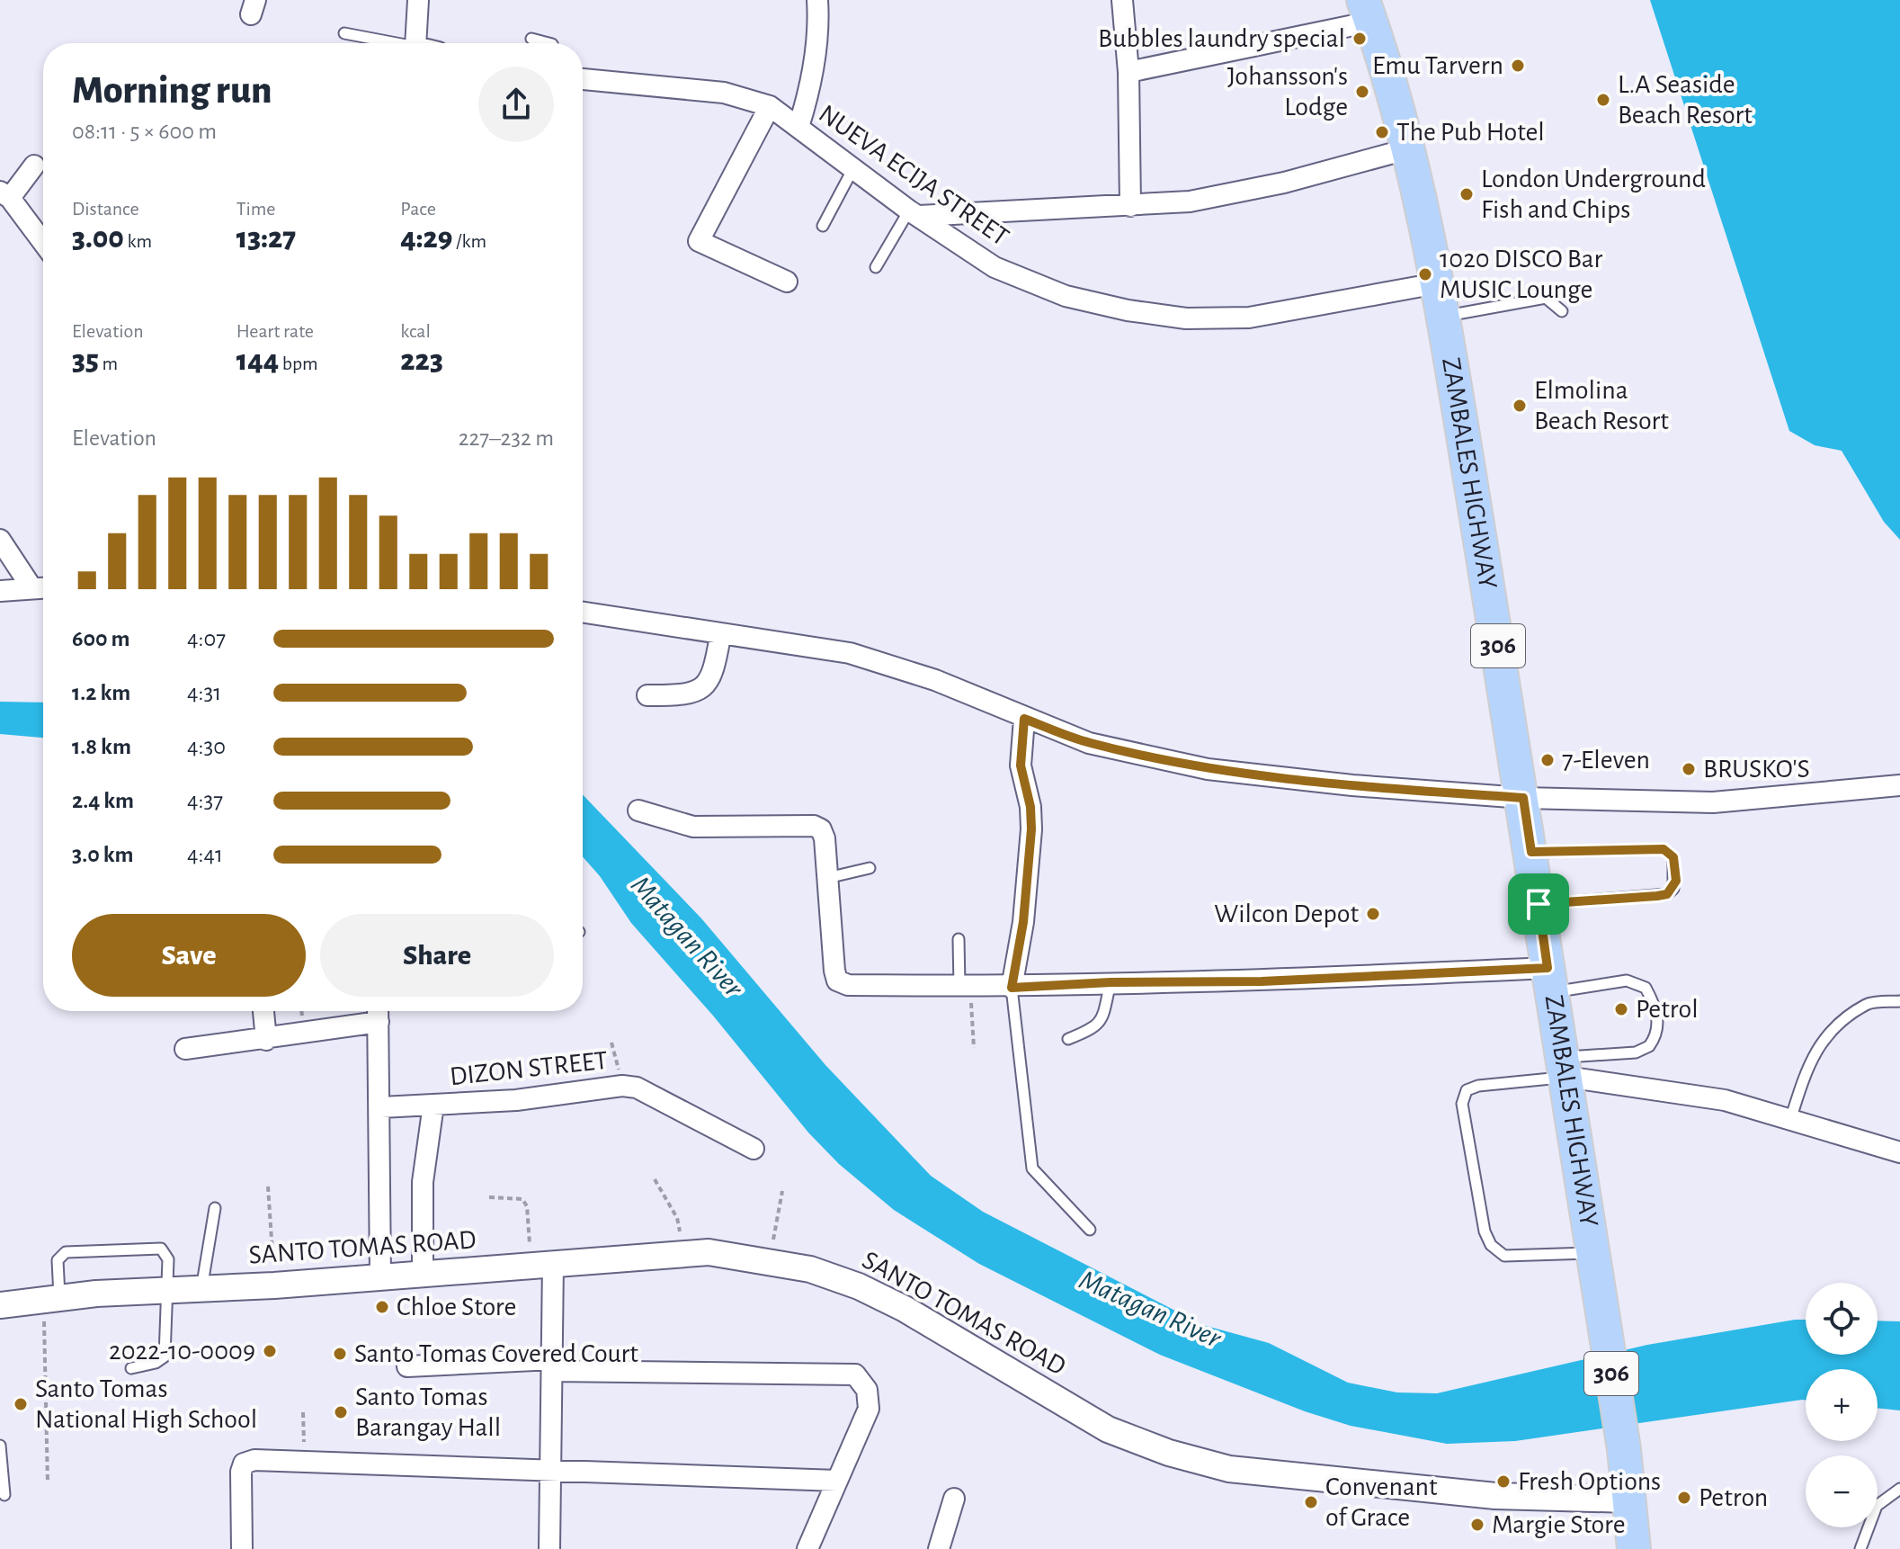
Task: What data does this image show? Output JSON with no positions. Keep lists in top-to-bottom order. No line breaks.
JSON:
{"streets":{"main road":["ZAMBALES HIGHWAY","306"],"street":["NUEVA ECIJA STREET","DIZON STREET","SANTO TOMAS ROAD"]},"crossings":[["NUEVA ECIJA STREET","ZAMBALES HIGHWAY"],["ZAMBALES HIGHWAY","SANTO TOMAS ROAD"]],"water":["Matagan River"],"places":["Bubbles laundry special","Emu Tarvern","Johansson's Lodge","L.A Seaside Beach Resort","The Pub Hotel","London Underground Fish and Chips","1020 DISCO Bar MUSIC Lounge","Elmolina Beach Resort","7-Eleven","BRUSKO'S","Wilcon Depot","Petrol","Chloe Store","2022-10-0009","Santo Tomas Covered Court","Santo Tomas National High School","Santo Tomas Barangay Hall","Fresh Options","Petron","Convenant of Grace","Margie Store"],"page":{"heading":["Morning run","08:11 · 5 × 600 m"],"stats":[["Distance","3.00 km"],["Time","13:27"],["Pace","4:29 /km"],["Elevation","35 m"],["Heart rate","144 bpm"],["kcal","223"]],"chart":["Elevation","227–232 m"],"list":[{"name":"600 m","note":"4:07"},{"name":"1.2 km","note":"4:31"},{"name":"1.8 km","note":"4:30"},{"name":"2.4 km","note":"4:37"},{"name":"3.0 km","note":"4:41"}],"buttons":["Save","Share"],"map_buttons":["+","−"]}}
